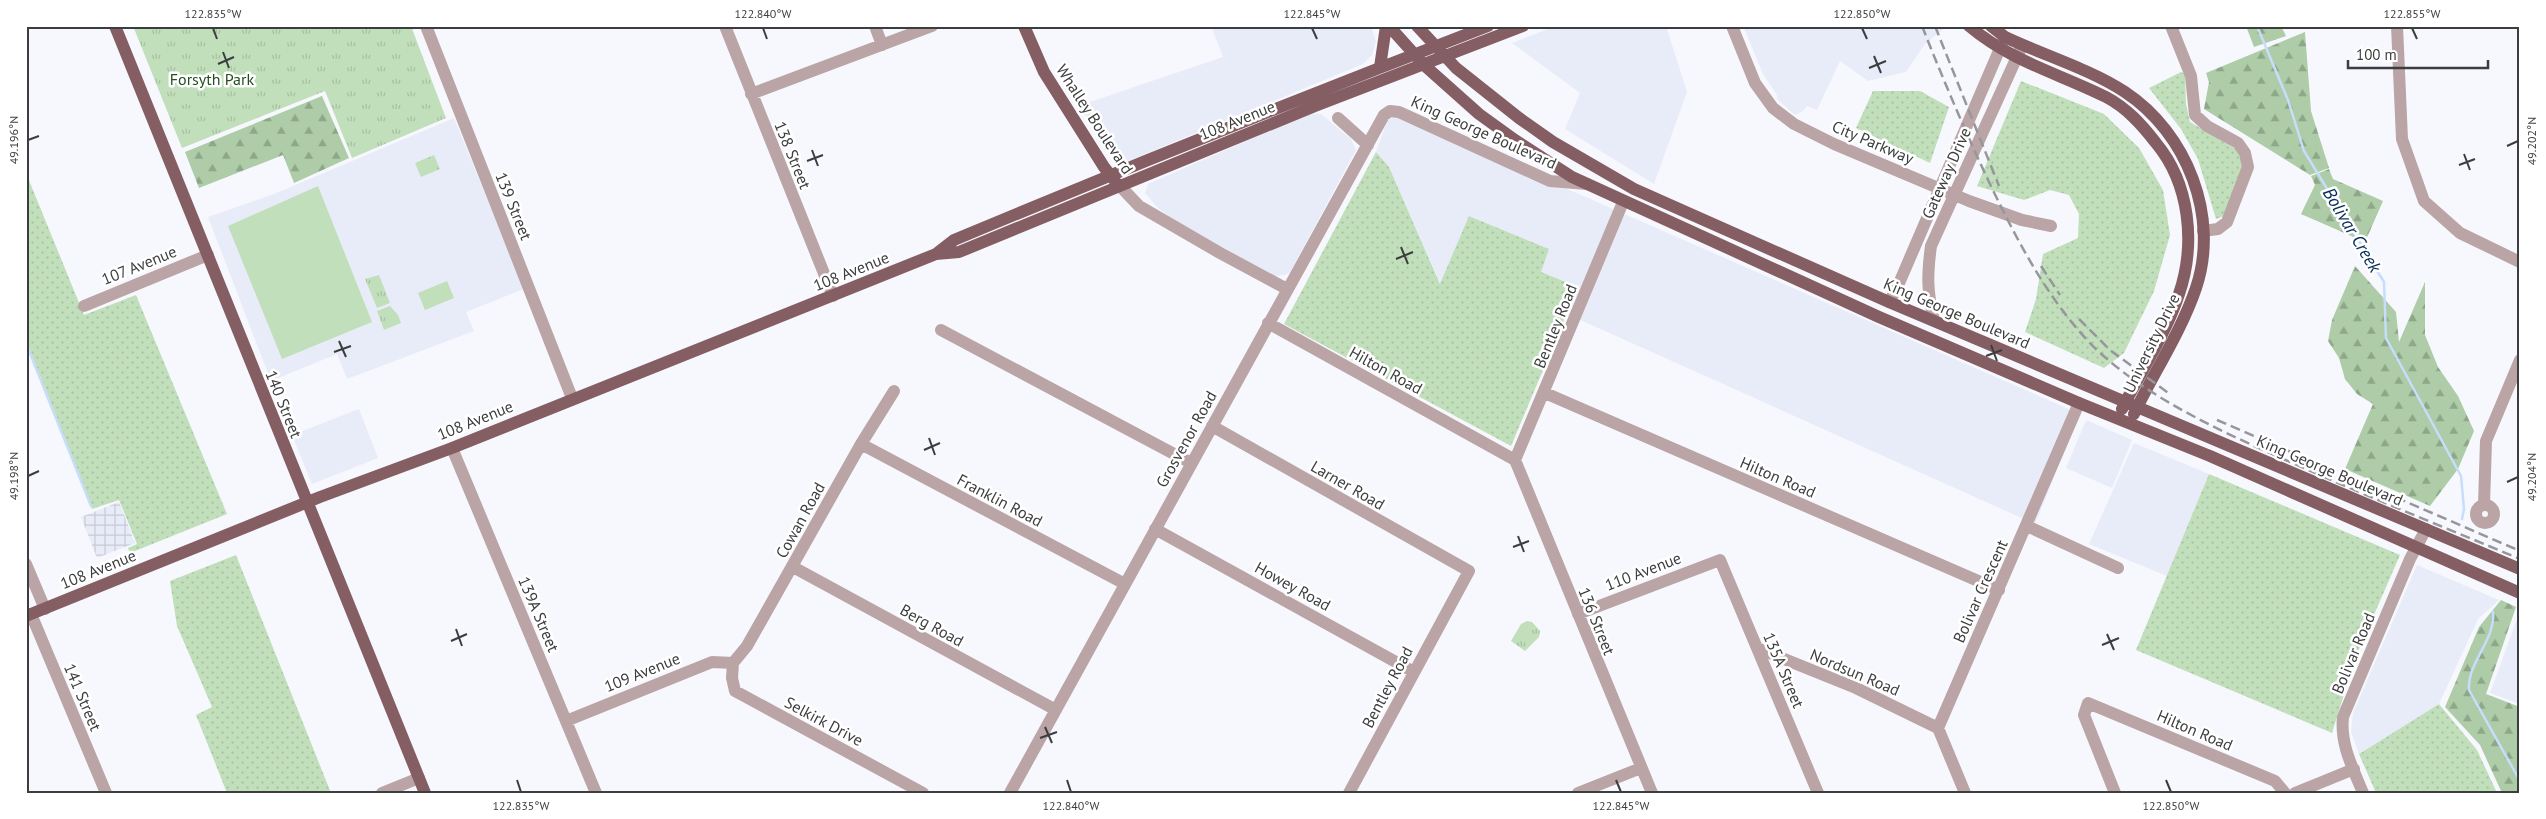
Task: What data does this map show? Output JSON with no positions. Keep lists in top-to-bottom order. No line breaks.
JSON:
{"streets":{"main road":["Whalley Boulevard","108 Avenue","King George Boulevard","University Drive","140 Street"],"street":["City Parkway","138 Street","Gateway Drive","139 Street","107 Avenue","Bentley Road","Hilton Road","Grosvenor Road","Larner Road","Franklin Road","Cowan Road","110 Avenue","Howey Road","Bolivar Crescent","139A Street","136 Street","Berg Road","Bolivar Road","135A Street","109 Avenue","Nordsun Road","141 Street","Selkirk Drive"]},"crossings":[["Whalley Boulevard","108 Avenue"],["Whalley Boulevard","Grosvenor Road"],["108 Avenue","King George Boulevard"],["108 Avenue","138 Street"],["108 Avenue","139 Street"],["108 Avenue","140 Street"],["108 Avenue","139A Street"],["108 Avenue","141 Street"],["King George Boulevard","Gateway Drive"],["King George Boulevard","Bentley Road"],["King George Boulevard","University Drive"],["King George Boulevard","Grosvenor Road"],["King George Boulevard","Bolivar Crescent"],["King George Boulevard","Bolivar Road"],["City Parkway","Gateway Drive"],["Gateway Drive","University Drive"],["107 Avenue","140 Street"],["Bentley Road","Hilton Road"],["Bentley Road","Larner Road"],["Bentley Road","Howey Road"],["Bentley Road","136 Street"],["Hilton Road","Grosvenor Road"],["Hilton Road","Bolivar Crescent"],["Hilton Road","136 Street"],["Grosvenor Road","Larner Road"],["Grosvenor Road","Franklin Road"],["Grosvenor Road","Howey Road"],["Grosvenor Road","Berg Road"],["Franklin Road","Cowan Road"],["Cowan Road","Berg Road"],["Cowan Road","109 Avenue"],["Cowan Road","Selkirk Drive"],["110 Avenue","136 Street"],["110 Avenue","135A Street"],["Bolivar Crescent","Nordsun Road"],["139A Street","109 Avenue"],["135A Street","Nordsun Road"],["109 Avenue","Selkirk Drive"]],"water":["Bolivar Creek"],"parks":["Forsyth Park"],"scale_bar":"100 m","coordinates":["122.835°W","122.840°W","122.845°W","122.850°W","122.855°W","49.196°N","49.202°N","49.198°N","49.204°N"]}
